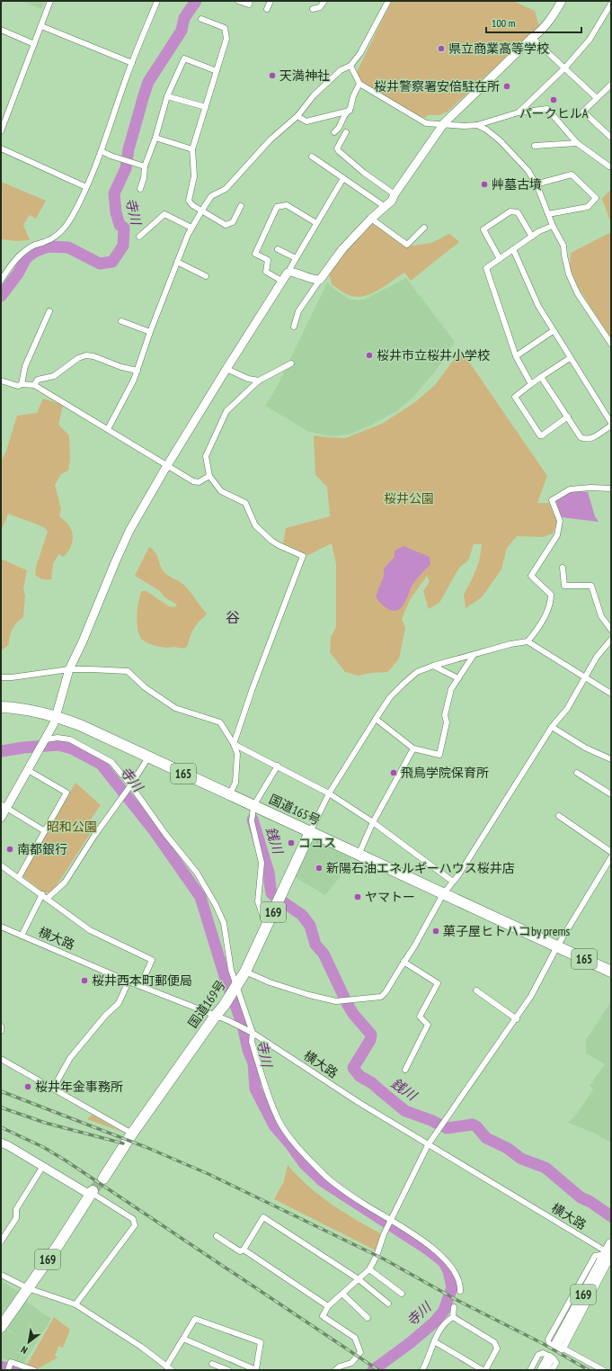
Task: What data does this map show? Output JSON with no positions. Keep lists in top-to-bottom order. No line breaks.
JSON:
{"streets":{"highway":["165","国道165号","169","国道169号"],"street":["横大路"]},"crossings":[["国道165号","国道169号"],["169","横大路"],["横大路","国道169号"]],"districts":["谷"],"water":["寺川","銭川"],"parks":["桜井公園","昭和公園"],"places":["県立商業高等学校","天満神社","桜井警察署安倍駐在所","パークヒルA","艸墓古墳","桜井市立桜井小学校","飛鳥学院保育所","ココス","南都銀行","新陽石油エネルギーハウス桜井店","ヤマトー","菓子屋ヒトハコby prems","桜井西本町郵便局","桜井年金事務所"],"scale_bar":"100 m","north":"bottom left"}
